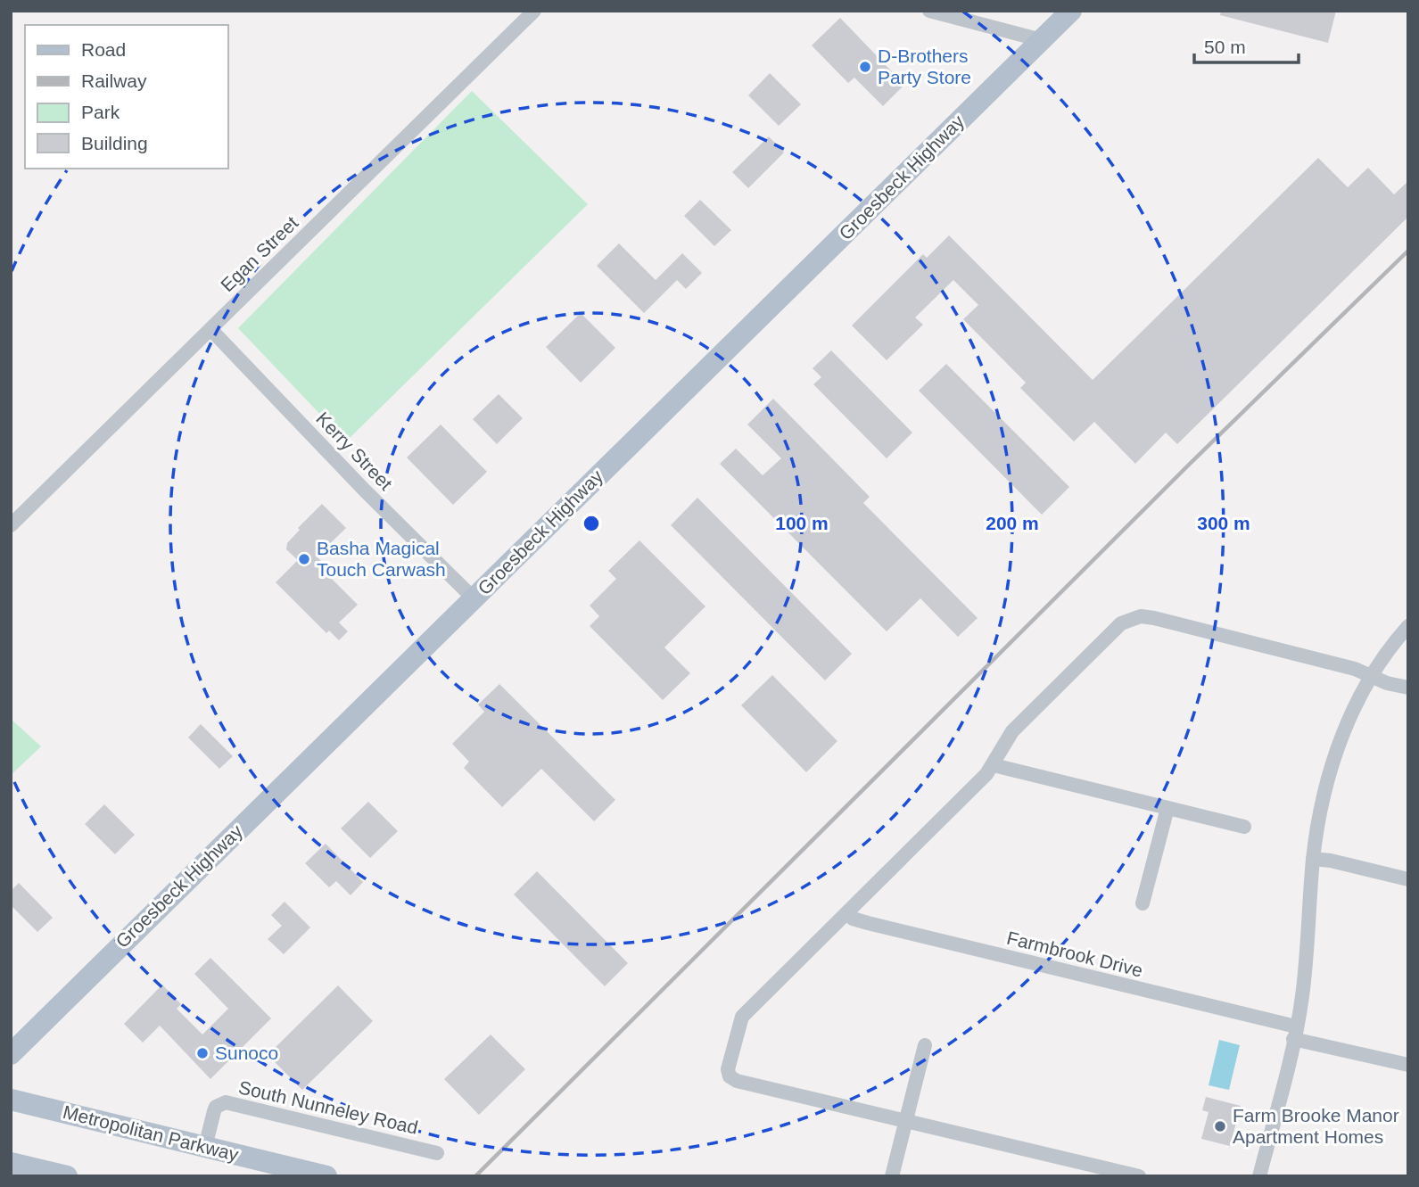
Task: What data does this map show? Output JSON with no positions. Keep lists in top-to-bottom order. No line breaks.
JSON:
{"streets":{"main road":["Groesbeck Highway","Metropolitan Parkway"],"street":["Egan Street","Kerry Street","Farmbrook Drive","South Nunneley Road"]},"crossings":[["Groesbeck Highway","Kerry Street"],["Egan Street","Kerry Street"],["South Nunneley Road","Metropolitan Parkway"]],"places":["D-Brothers Party Store","Basha Magical Touch Carwash","Sunoco","Farm Brooke Manor Apartment Homes"],"legend":["Road","Railway","Park","Building"],"scale_bar":"50 m","rings":["100 m","200 m","300 m"]}
